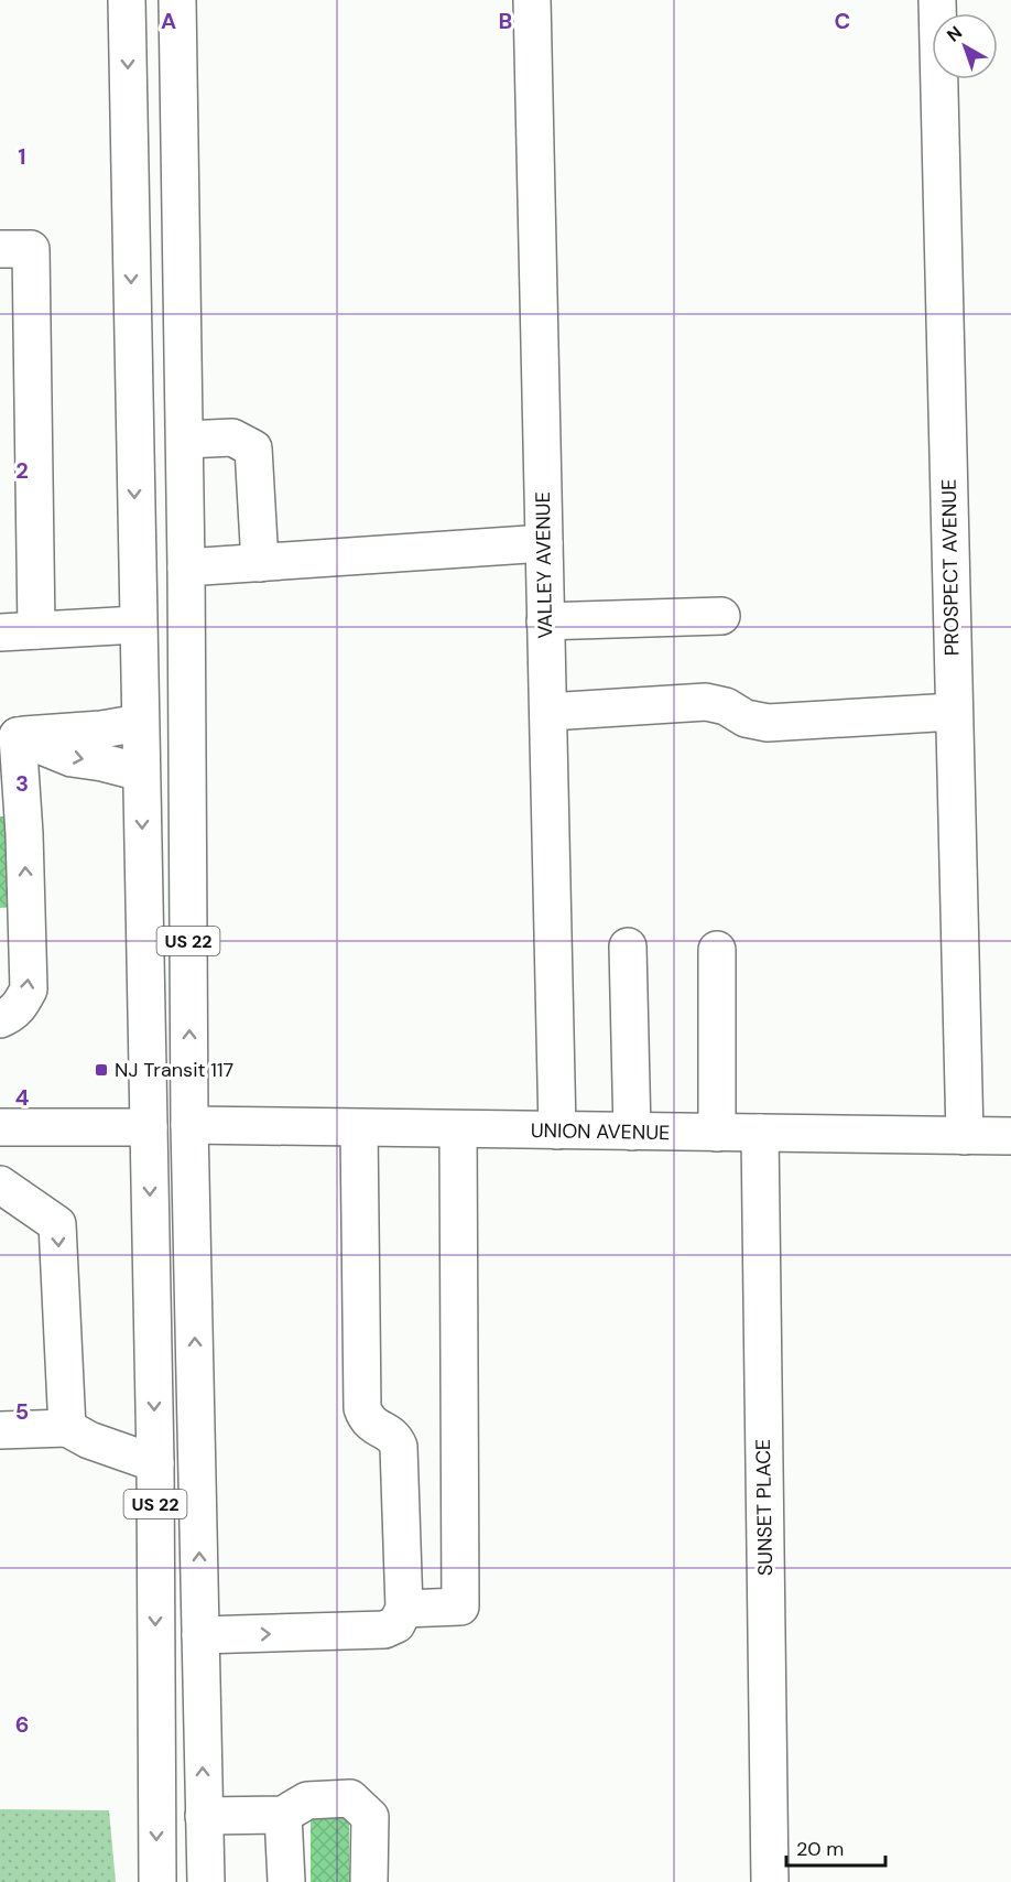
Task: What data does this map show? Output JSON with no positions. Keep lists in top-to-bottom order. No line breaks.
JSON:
{"streets":{"main road":["VALLEY AVENUE","PROSPECT AVENUE","US 22","UNION AVENUE","SUNSET PLACE"]},"crossings":[["VALLEY AVENUE","UNION AVENUE"],["PROSPECT AVENUE","UNION AVENUE"],["US 22","UNION AVENUE"],["UNION AVENUE","SUNSET PLACE"]],"places":{"transit":["NJ Transit 117"]},"scale_bar":"20 m","north":"top left","grid":{"columns":["A","B","C"],"rows":["1","2","3","4","5","6"]}}
